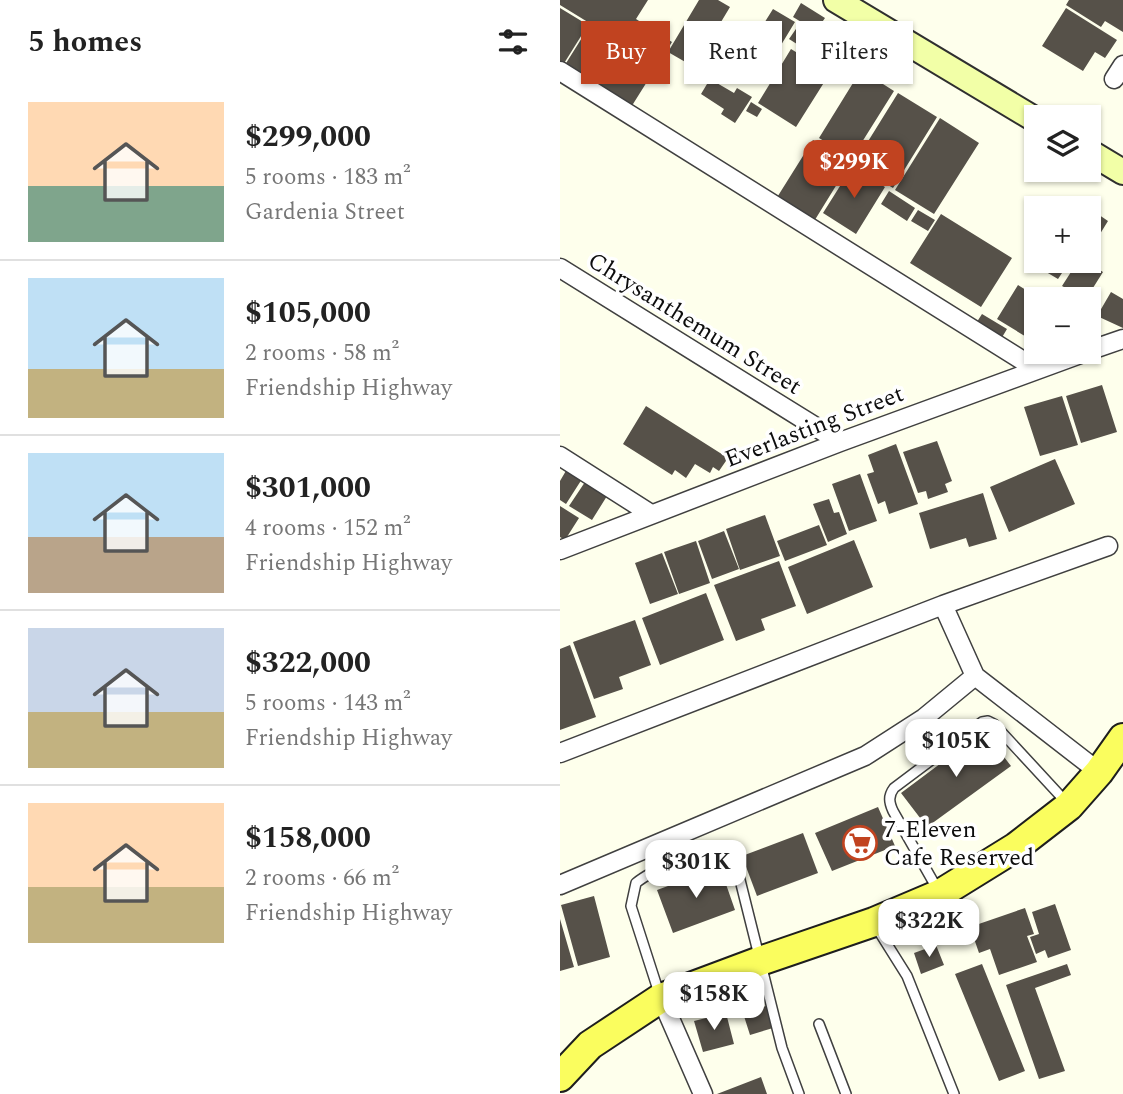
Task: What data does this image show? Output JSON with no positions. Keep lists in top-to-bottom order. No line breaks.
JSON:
{"streets":{"street":["Chrysanthemum Street","Everlasting Street"]},"crossings":[["Chrysanthemum Street","Everlasting Street"]],"places":{"supermarket":["7-Eleven Cafe Reserved"]},"page":{"heading":"5 homes","chip":["Buy","Rent","Filters"],"list":[{"name":"$299,000","note":"5 rooms · 183 m² · Gardenia Street"},{"name":"$105,000","note":"2 rooms · 58 m² · Friendship Highway"},{"name":"$301,000","note":"4 rooms · 152 m² · Friendship Highway"},{"name":"$322,000","note":"5 rooms · 143 m² · Friendship Highway"},{"name":"$158,000","note":"2 rooms · 66 m² · Friendship Highway"}],"map_buttons":["+","−"],"price":["$299K","$105K","$301K","$322K","$158K"]}}
